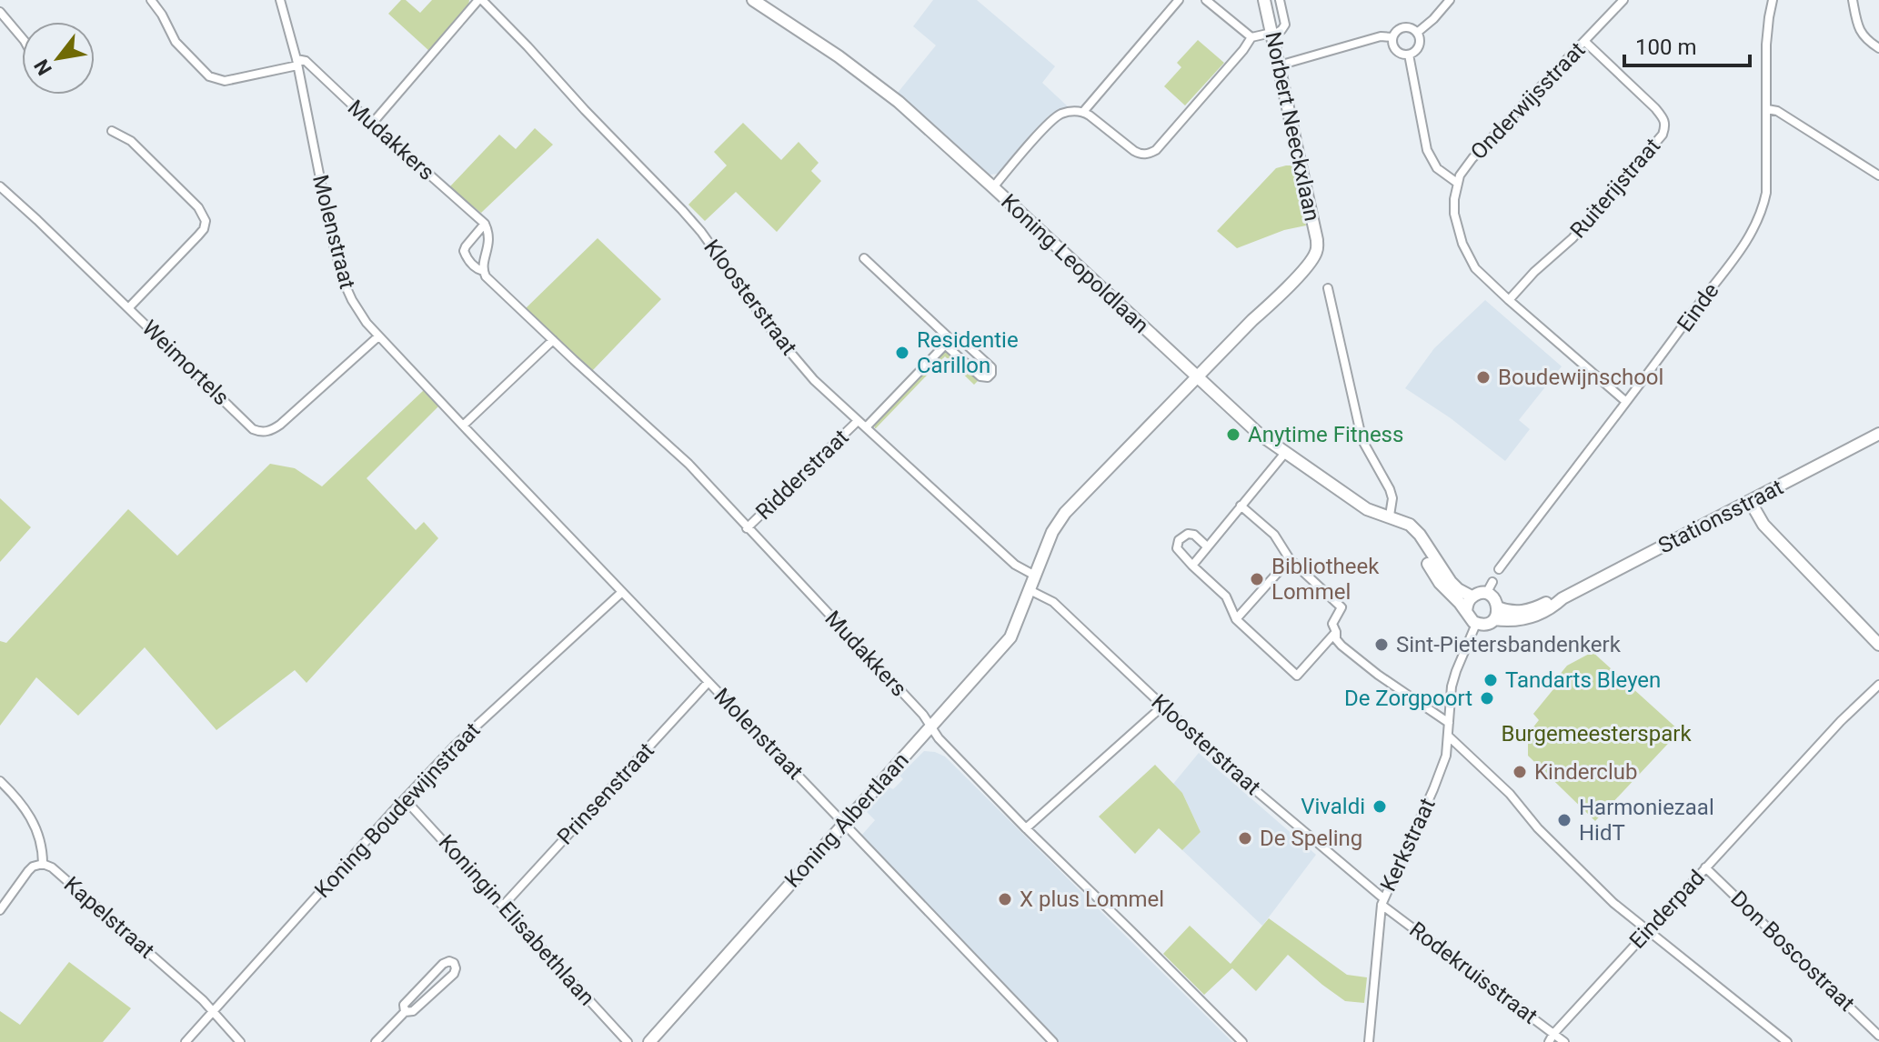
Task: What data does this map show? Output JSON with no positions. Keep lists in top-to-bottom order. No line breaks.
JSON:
{"streets":{"main road":["Norbert Neeckxlaan","Koning Leopoldlaan","Stationsstraat","Koning Albertlaan"],"street":["Onderwijsstraat","Mudakkers","Ruiterijstraat","Molenstraat","Kloosterstraat","Einde","Weimortels","Ridderstraat","Prinsenstraat","Koning Boudewijnstraat","Kerkstraat","Einderpad","Kapelstraat","Koningin Elisabethlaan","Don Boscostraat","Rodekruisstraat"]},"crossings":[["Onderwijsstraat","Ruiterijstraat"],["Onderwijsstraat","Einde"],["Norbert Neeckxlaan","Koning Albertlaan"],["Mudakkers","Molenstraat"],["Mudakkers","Ridderstraat"],["Mudakkers","Koning Albertlaan"],["Molenstraat","Weimortels"],["Molenstraat","Prinsenstraat"],["Molenstraat","Koning Boudewijnstraat"],["Molenstraat","Koning Albertlaan"],["Koning Leopoldlaan","Koning Albertlaan"],["Kloosterstraat","Ridderstraat"],["Kloosterstraat","Koning Albertlaan"],["Kloosterstraat","Kerkstraat"],["Kloosterstraat","Rodekruisstraat"],["Stationsstraat","Kerkstraat"],["Prinsenstraat","Koningin Elisabethlaan"],["Koning Boudewijnstraat","Kapelstraat"],["Koning Boudewijnstraat","Koningin Elisabethlaan"],["Kerkstraat","Rodekruisstraat"],["Einderpad","Don Boscostraat"],["Einderpad","Rodekruisstraat"]],"parks":["Burgemeesterspark"],"places":["Residentie Carillon","Boudewijnschool","Anytime Fitness","Bibliotheek Lommel","Sint-Pietersbandenkerk","Tandarts Bleyen","De Zorgpoort","Kinderclub","Vivaldi","Harmoniezaal HidT","De Speling","X plus Lommel"],"scale_bar":"100 m","north":"bottom left"}
